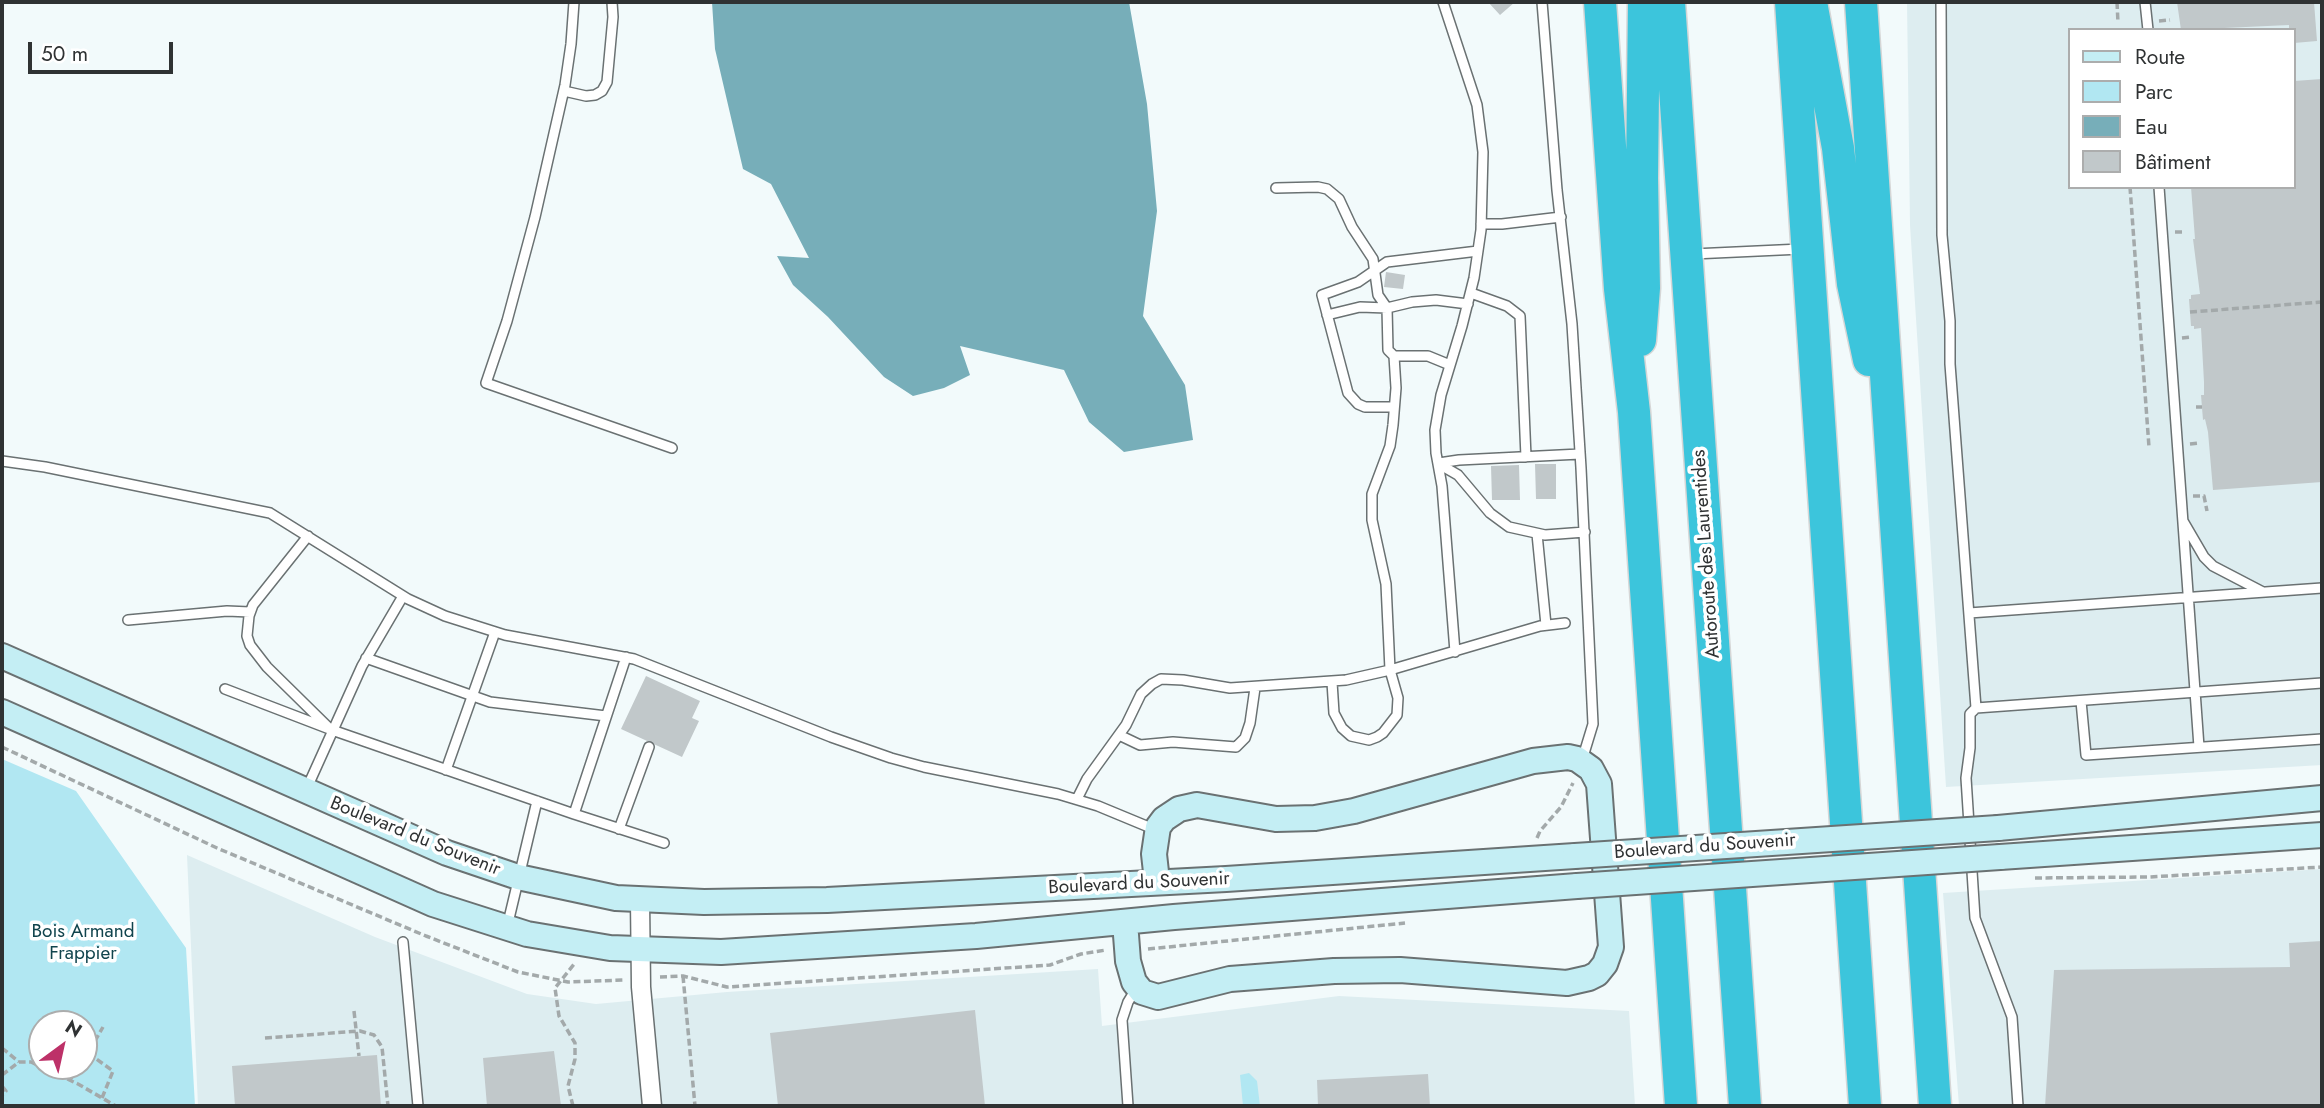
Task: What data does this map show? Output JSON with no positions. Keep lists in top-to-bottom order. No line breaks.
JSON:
{"streets":{"highway":["Autoroute des Laurentides"],"street":["Boulevard du Souvenir"]},"parks":["Bois Armand Frappier"],"legend":["Route","Parc","Eau","Bâtiment"],"scale_bar":"50 m","north":"top right"}
